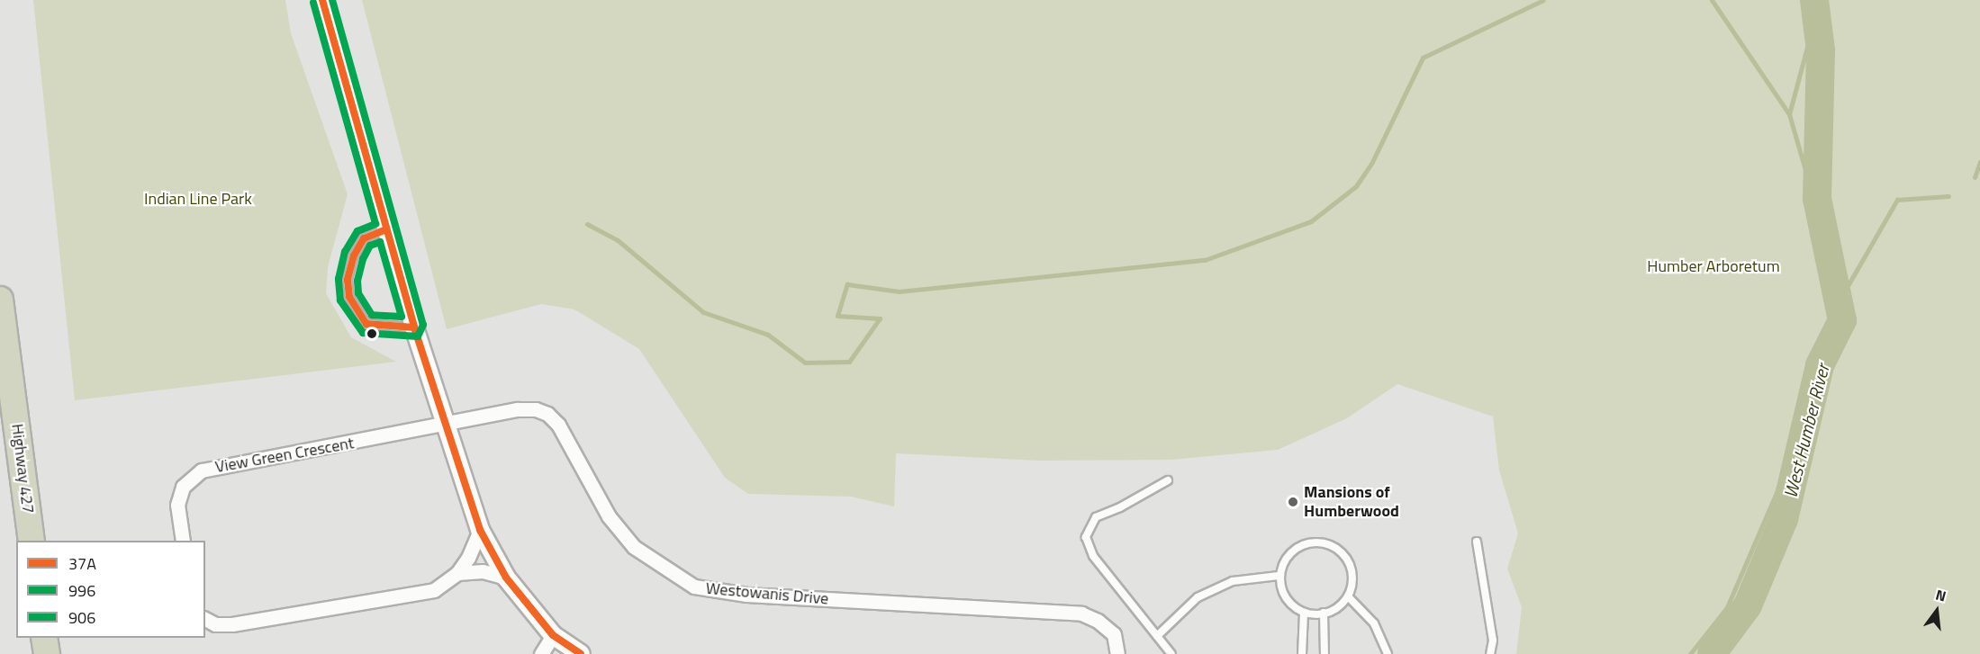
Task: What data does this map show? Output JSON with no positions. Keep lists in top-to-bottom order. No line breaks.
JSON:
{"streets":{"highway":["Highway 427"],"street":["View Green Crescent","Westowanis Drive"]},"crossings":[["View Green Crescent","Westowanis Drive"]],"water":["West Humber River"],"parks":["Indian Line Park","Humber Arboretum"],"places":["Mansions of Humberwood"],"lines":["transit line 37A","transit line 906","transit line 996"],"legend":["37A","996","906"],"north":"top"}
